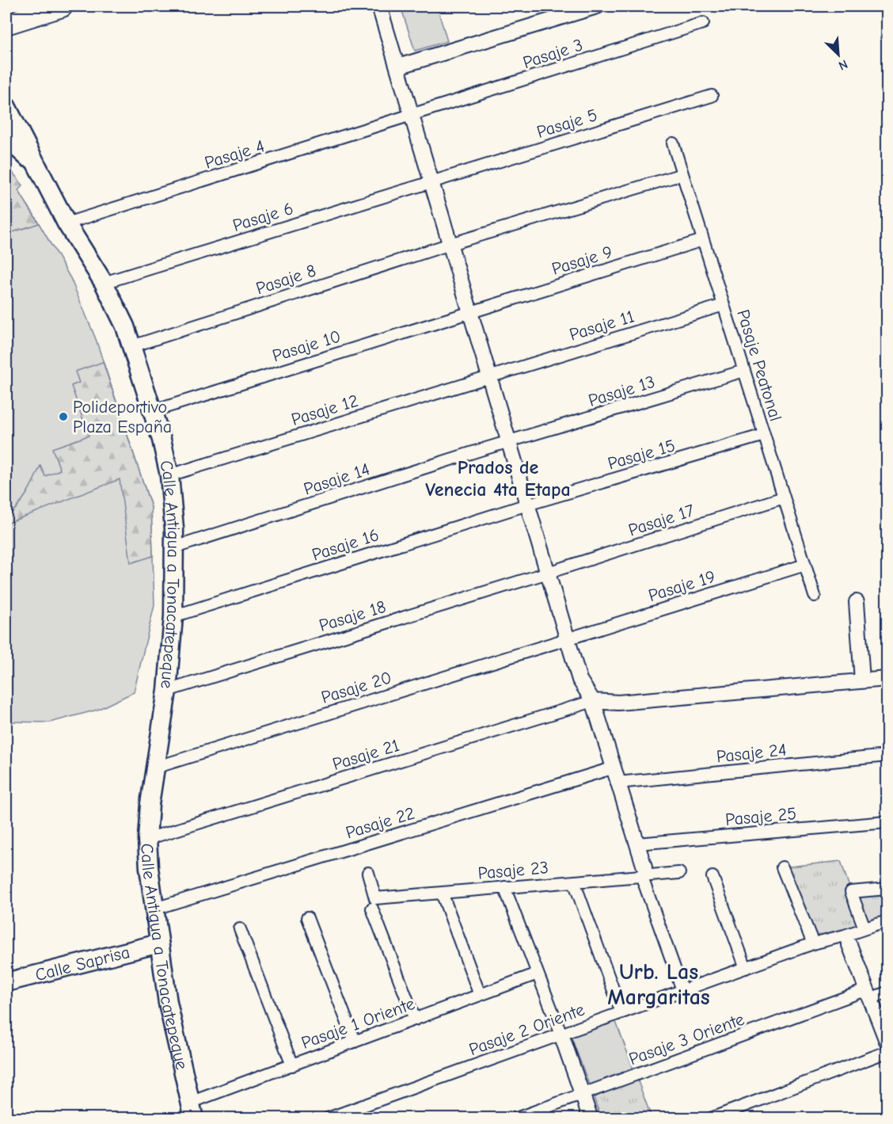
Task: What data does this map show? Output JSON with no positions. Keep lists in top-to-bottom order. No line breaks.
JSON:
{"streets":{"street":["Pasaje 3","Pasaje 5","Pasaje 4","Pasaje 6","Pasaje 9","Pasaje 8","Pasaje 11","Pasaje 10","Pasaje Peatonal","Pasaje 13","Pasaje 12","Pasaje 15","Pasaje 14","Pasaje 17","Pasaje 16","Calle Antigua a Tonacatepeque","Pasaje 19","Pasaje 18","Pasaje 20","Pasaje 24","Pasaje 21","Pasaje 25","Pasaje 22","Pasaje 23","Calle Saprisa","Pasaje 1 Oriente","Pasaje 2 Oriente","Pasaje 3 Oriente"]},"crossings":[["Pasaje 3","Pasaje 4"],["Pasaje 5","Pasaje 6"],["Pasaje 4","Calle Antigua a Tonacatepeque"],["Pasaje 6","Calle Antigua a Tonacatepeque"],["Pasaje 9","Pasaje 10"],["Pasaje 9","Pasaje Peatonal"],["Pasaje 8","Pasaje Peatonal"],["Pasaje 8","Calle Antigua a Tonacatepeque"],["Pasaje 11","Pasaje Peatonal"],["Pasaje 11","Pasaje 12"],["Pasaje 10","Calle Antigua a Tonacatepeque"],["Pasaje Peatonal","Pasaje 13"],["Pasaje Peatonal","Pasaje 15"],["Pasaje Peatonal","Pasaje 17"],["Pasaje Peatonal","Pasaje 19"],["Pasaje 13","Pasaje 14"],["Pasaje 12","Calle Antigua a Tonacatepeque"],["Pasaje 15","Pasaje 16"],["Pasaje 14","Calle Antigua a Tonacatepeque"],["Pasaje 17","Pasaje 18"],["Pasaje 16","Calle Antigua a Tonacatepeque"],["Calle Antigua a Tonacatepeque","Pasaje 18"],["Calle Antigua a Tonacatepeque","Pasaje 20"],["Calle Antigua a Tonacatepeque","Pasaje 21"],["Calle Antigua a Tonacatepeque","Pasaje 22"],["Calle Antigua a Tonacatepeque","Calle Saprisa"],["Calle Antigua a Tonacatepeque","Pasaje 1 Oriente"],["Pasaje 19","Pasaje 20"]],"districts":["Prados de Venecia 4ta Etapa","Urb. Las Margaritas"],"places":["Polideportivo Plaza España"],"north":"bottom right"}
